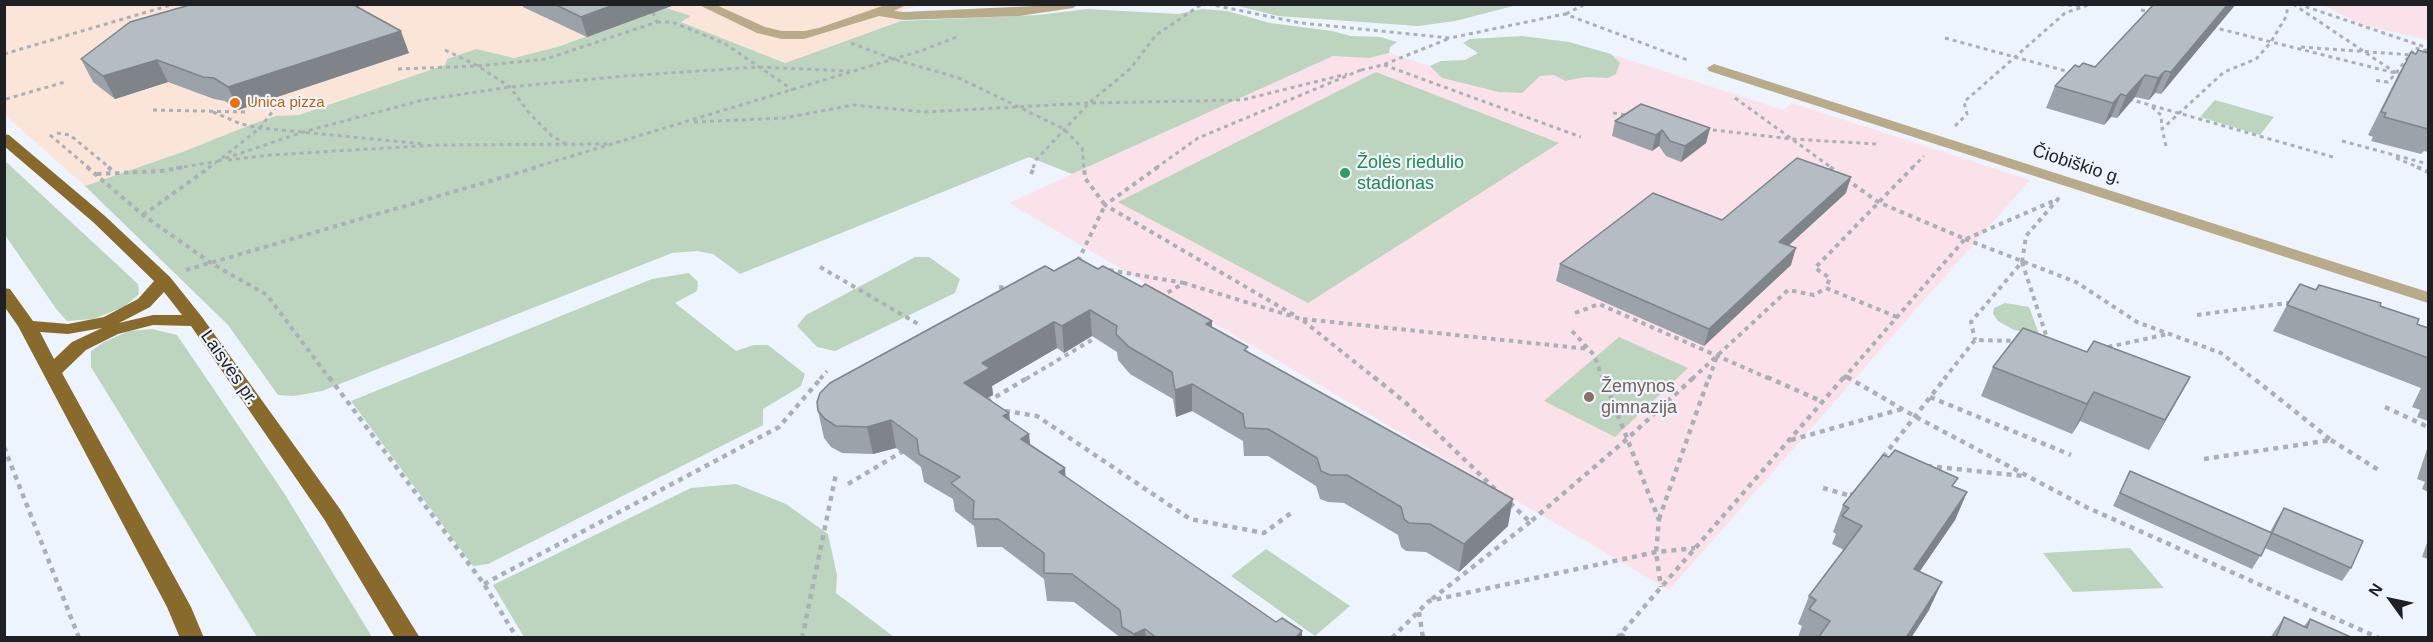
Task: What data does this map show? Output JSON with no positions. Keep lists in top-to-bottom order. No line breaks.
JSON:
{"streets":{"main road":["Laisvės pr."],"street":["Čiobiškio g."]},"places":["Unica pizza","Žolės riedulio stadionas","Žemynos gimnazija"],"north":"top left"}
